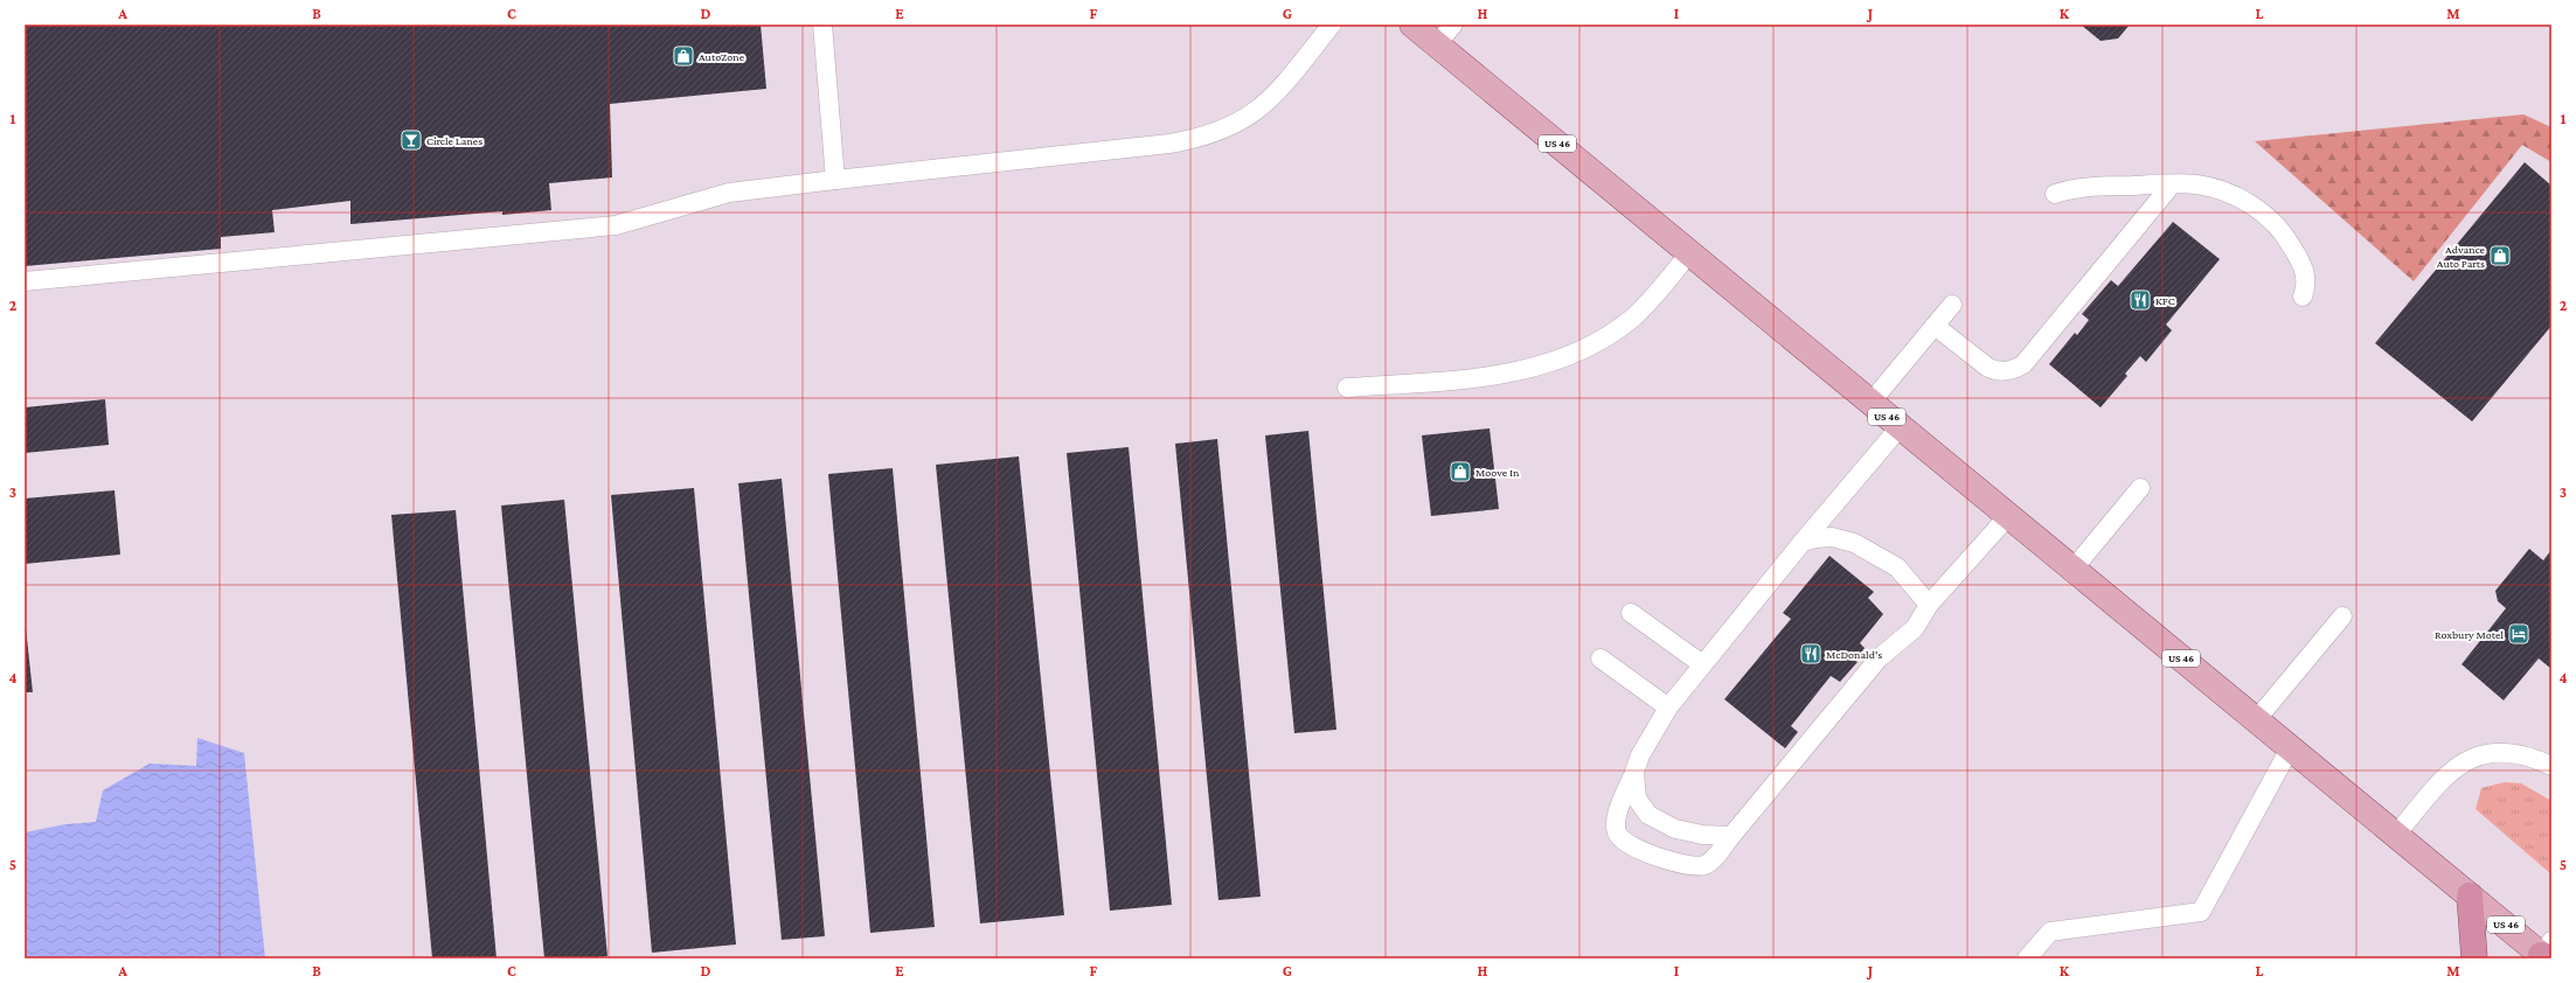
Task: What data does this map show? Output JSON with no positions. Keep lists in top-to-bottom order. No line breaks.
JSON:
{"streets":{"highway":["US 46"]},"places":{"shop":["AutoZone","Advance Auto Parts","Moove In"],"bar":["Circle Lanes"],"restaurant":["KFC","McDonald's"],"hotel":["Roxbury Motel"]},"grid":{"columns":["A","B","C","D","E","F","G","H","I","J","K","L","M"],"rows":["1","2","3","4","5"]}}
